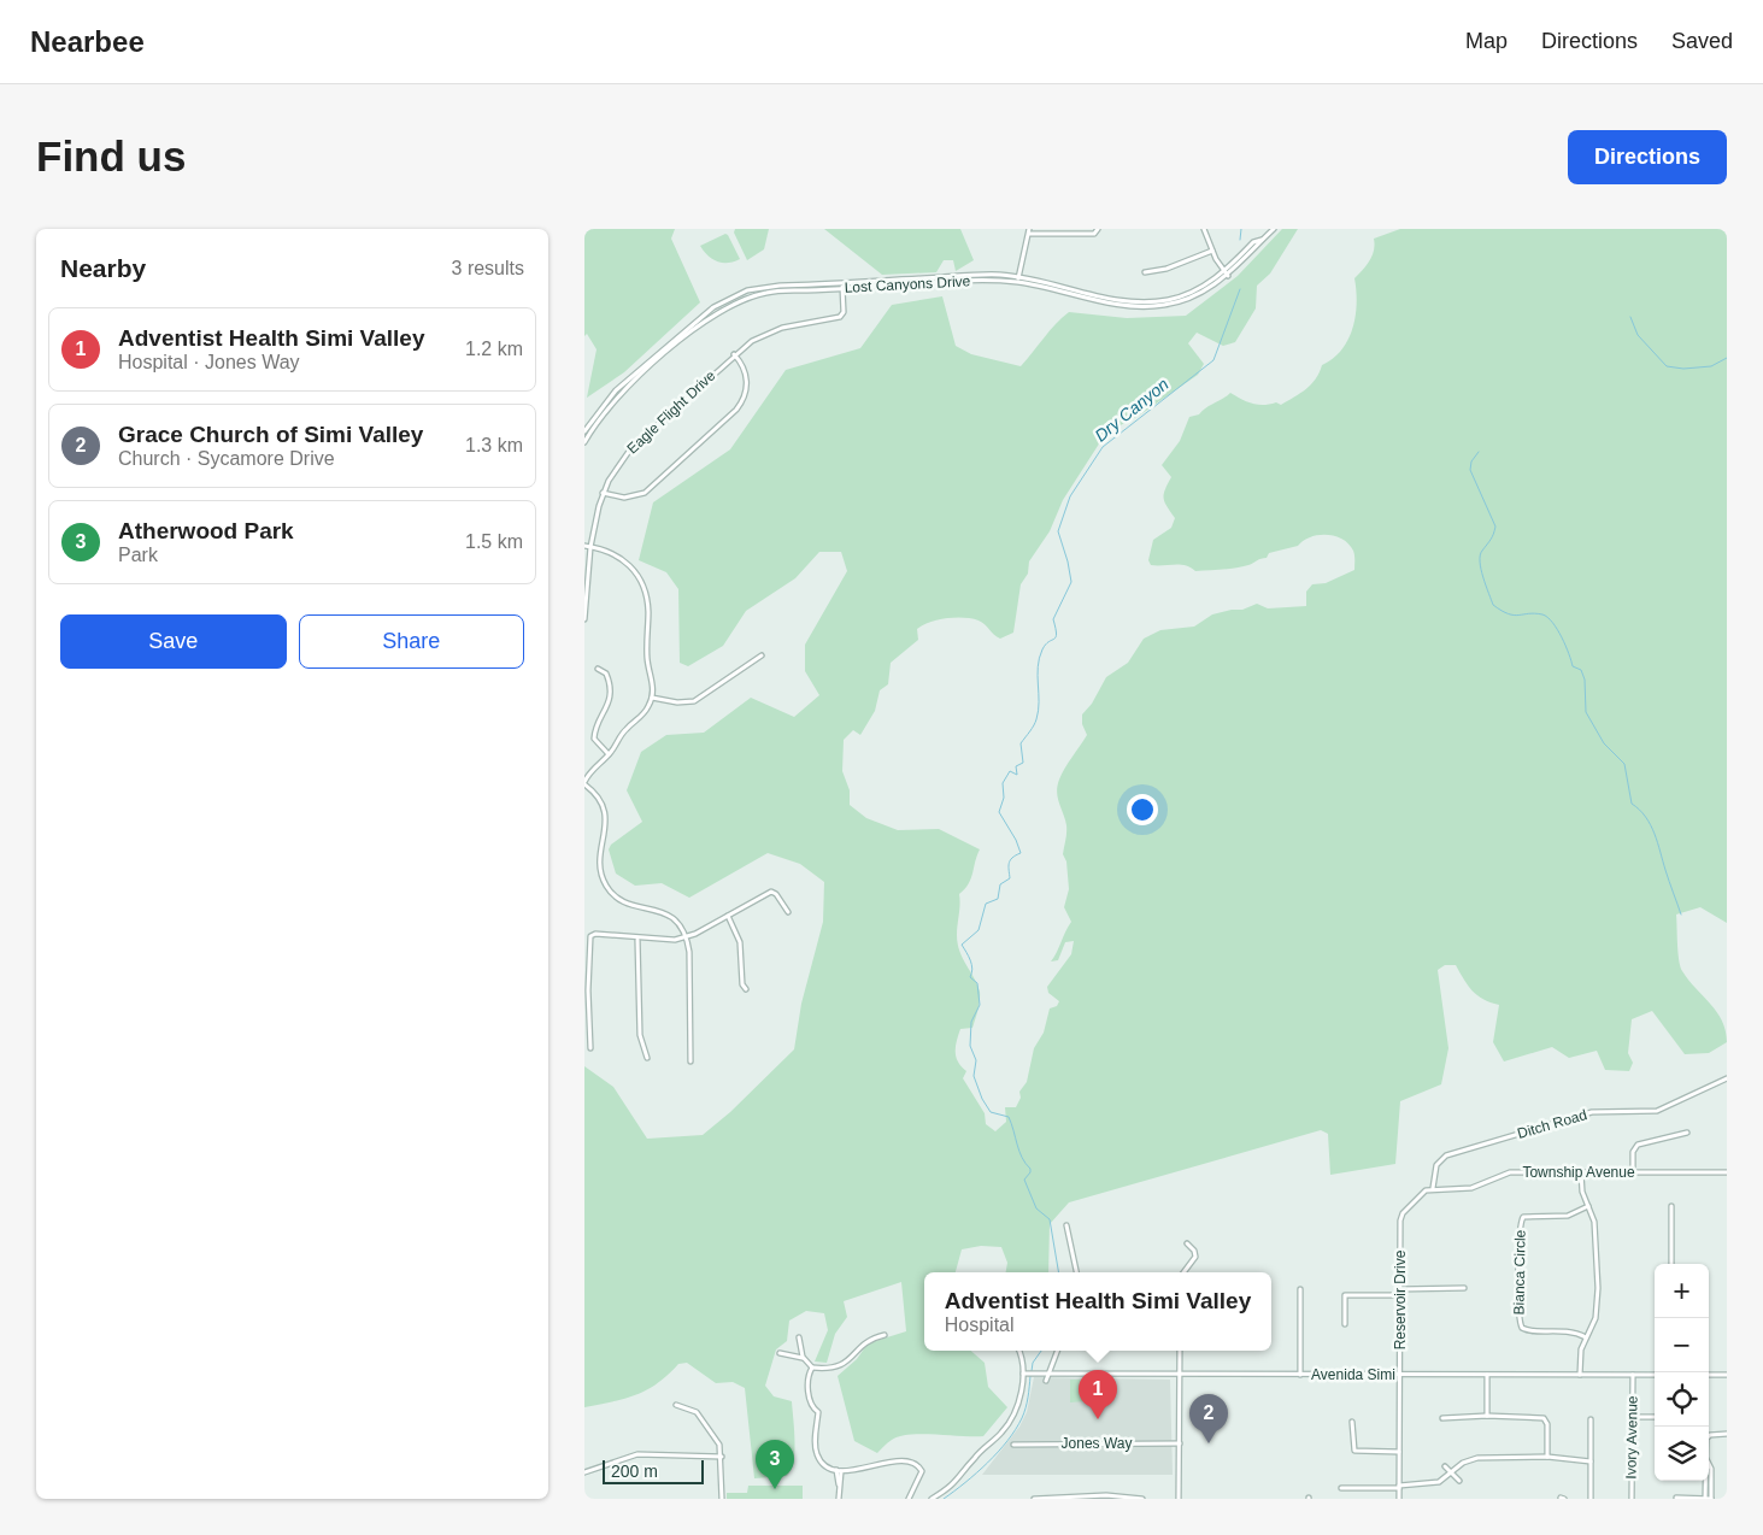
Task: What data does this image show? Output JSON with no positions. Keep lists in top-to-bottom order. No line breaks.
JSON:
{"streets":{"street":["Lost Canyons Drive","Eagle Flight Drive","Ditch Road","Township Avenue","Bianca Circle","Reservoir Drive","Avenida Simi","Ivory Avenue","Jones Way"]},"crossings":[["Lost Canyons Drive","Eagle Flight Drive"],["Ditch Road","Township Avenue"],["Ditch Road","Reservoir Drive"],["Township Avenue","Reservoir Drive"],["Reservoir Drive","Avenida Simi"],["Avenida Simi","Ivory Avenue"]],"water":["Dry Canyon"],"scale_bar":"200 m","page":{"header":"Nearbee","nav":["Map","Directions","Saved"],"buttons":["Directions",["Save","Share"]],"title":"Find us","heading":["Nearby","3 results"],"list":[{"mark":"1","name":"Adventist Health Simi Valley","note":"Hospital · Jones Way","value":"1.2 km"},{"mark":"2","name":"Grace Church of Simi Valley","note":"Church · Sycamore Drive","value":"1.3 km"},{"mark":"3","name":"Atherwood Park","note":"Park","value":"1.5 km"}],"map_buttons":["+","−"],"popup":["Adventist Health Simi Valley","Hospital"],"pins":["1","2","3"],"scale":"200 m"}}
